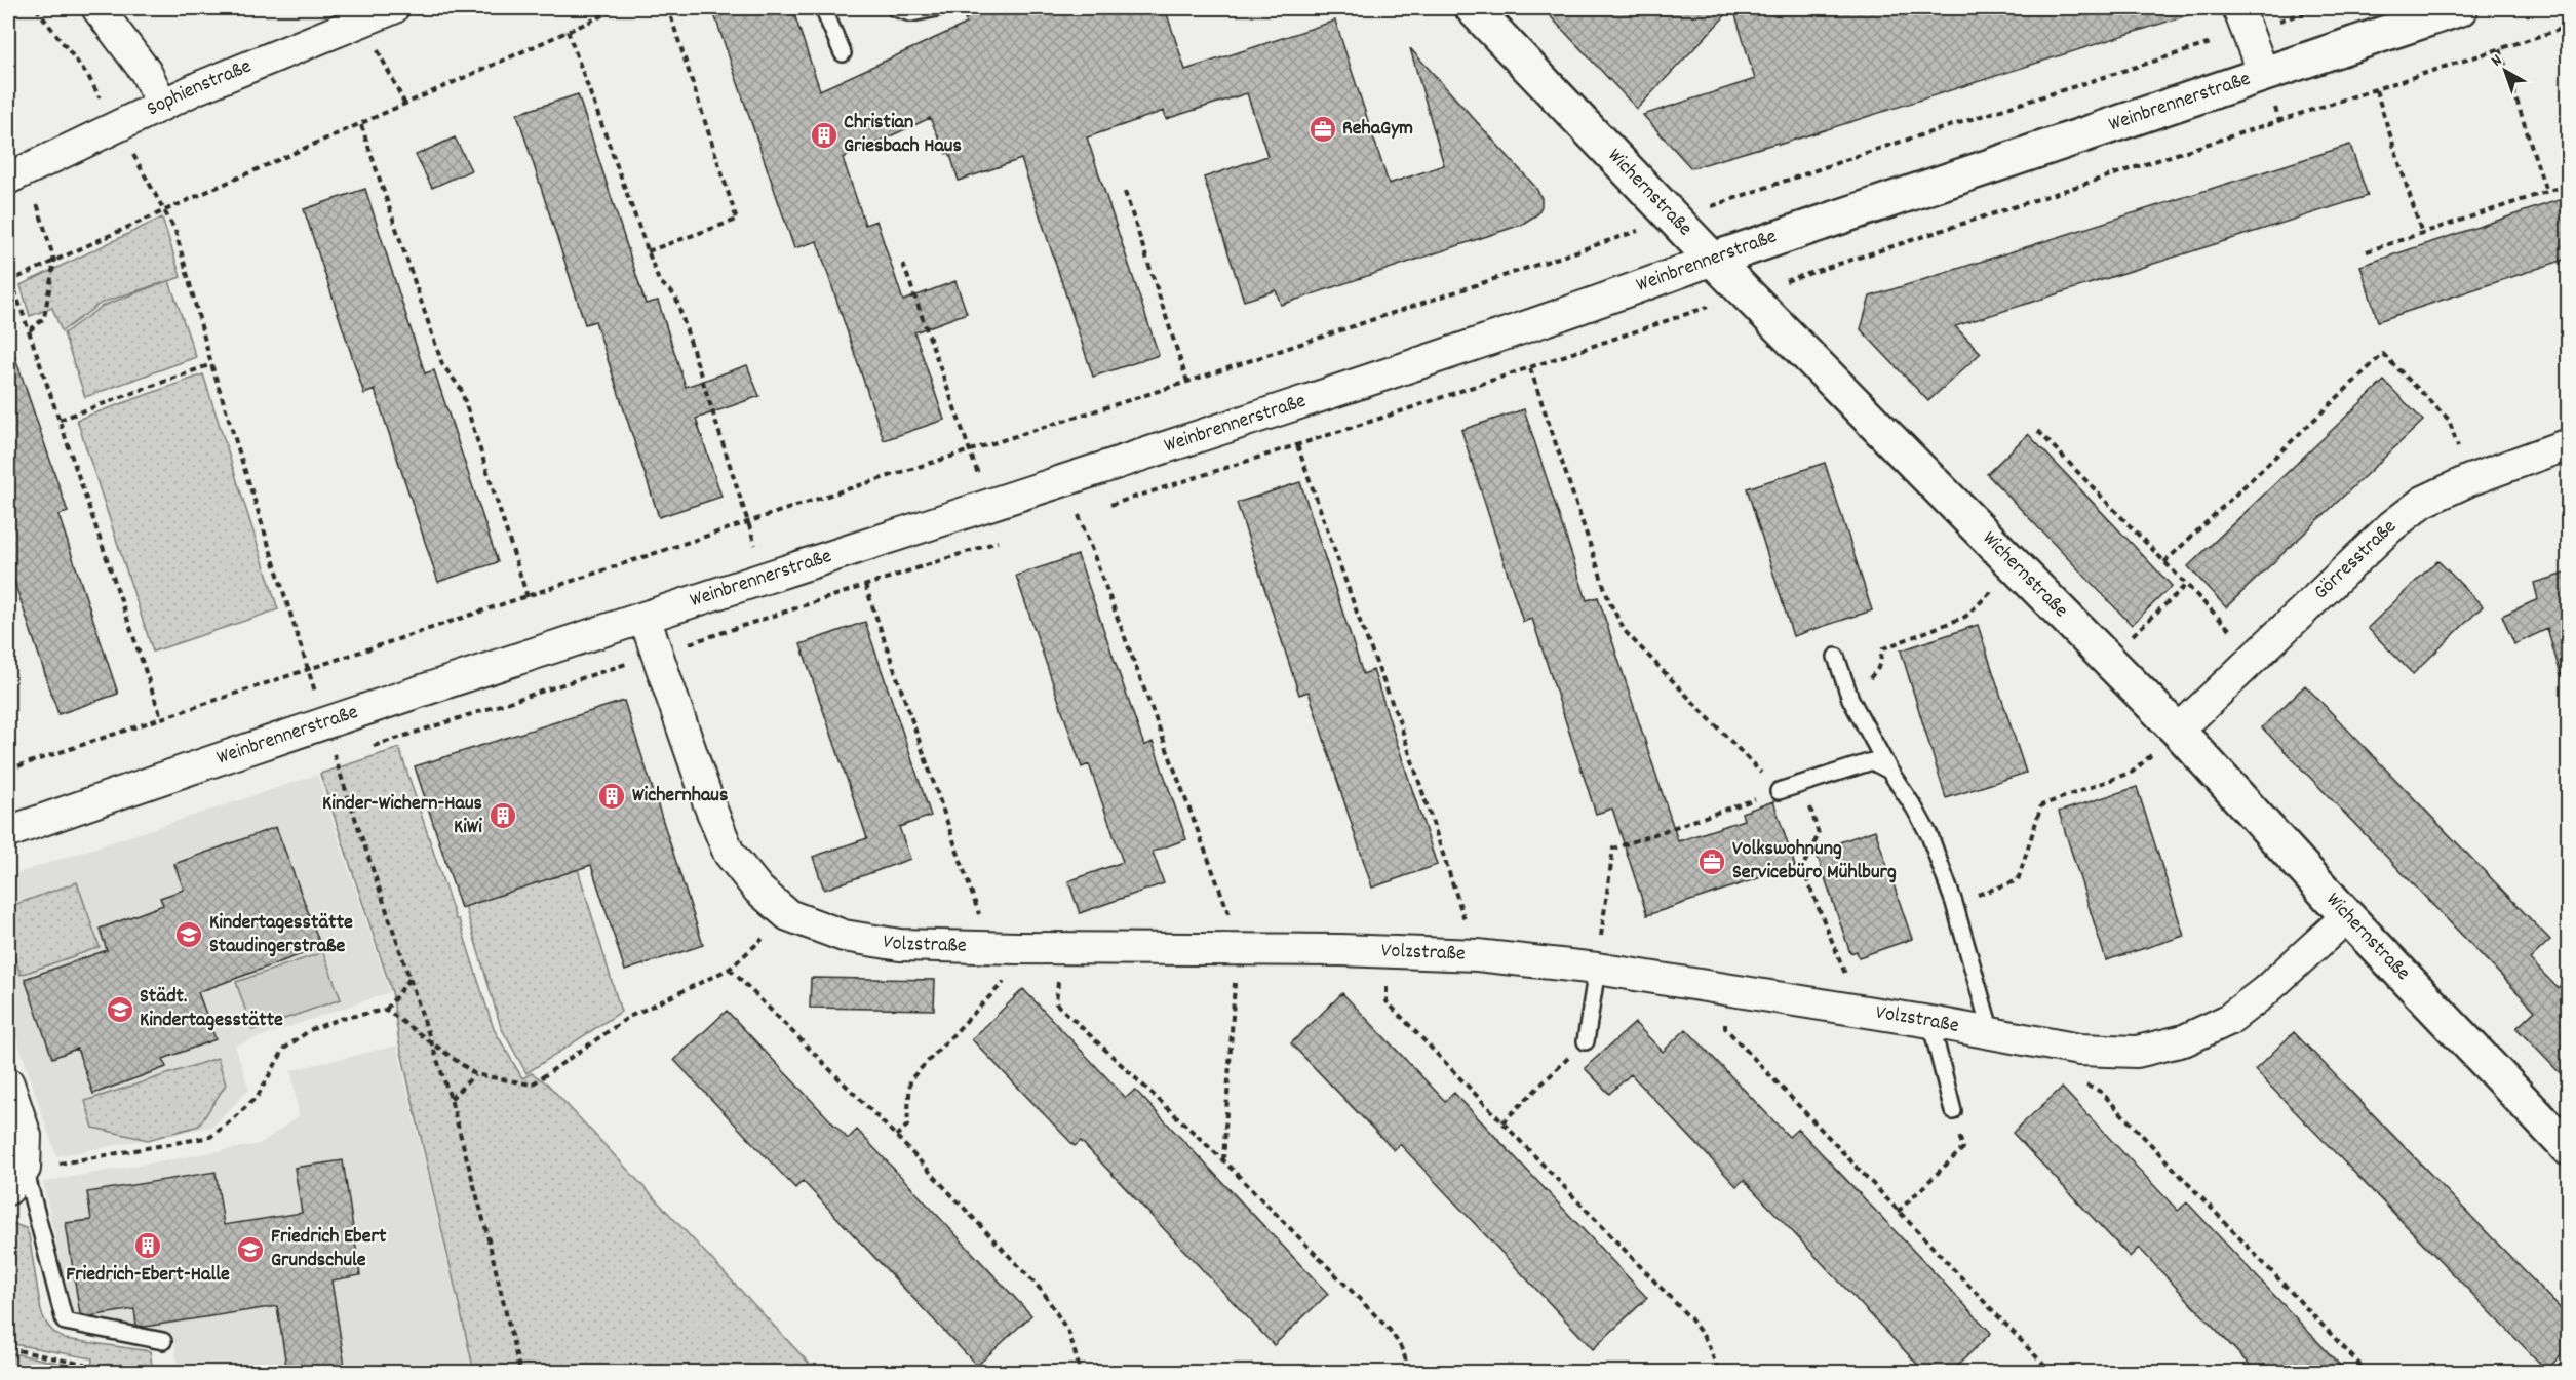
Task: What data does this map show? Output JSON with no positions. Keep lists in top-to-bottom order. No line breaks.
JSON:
{"streets":{"street":["Sophienstraße","Weinbrennerstraße","Wichernstraße","Görresstraße","Volzstraße"]},"crossings":[["Weinbrennerstraße","Wichernstraße"],["Weinbrennerstraße","Volzstraße"],["Wichernstraße","Görresstraße"],["Wichernstraße","Volzstraße"]],"places":{"office":["RehaGym","Volkswohnung Servicebüro Mühlburg"],"building":["Christian Griesbach Haus","Wichernhaus","Kinder-Wichern-Haus KiWi","Friedrich-Ebert-Halle"],"school or university":["Kindertagesstätte Staudingerstraße","Städt. Kindertagesstätte","Friedrich Ebert Grundschule"]},"north":"top left"}
